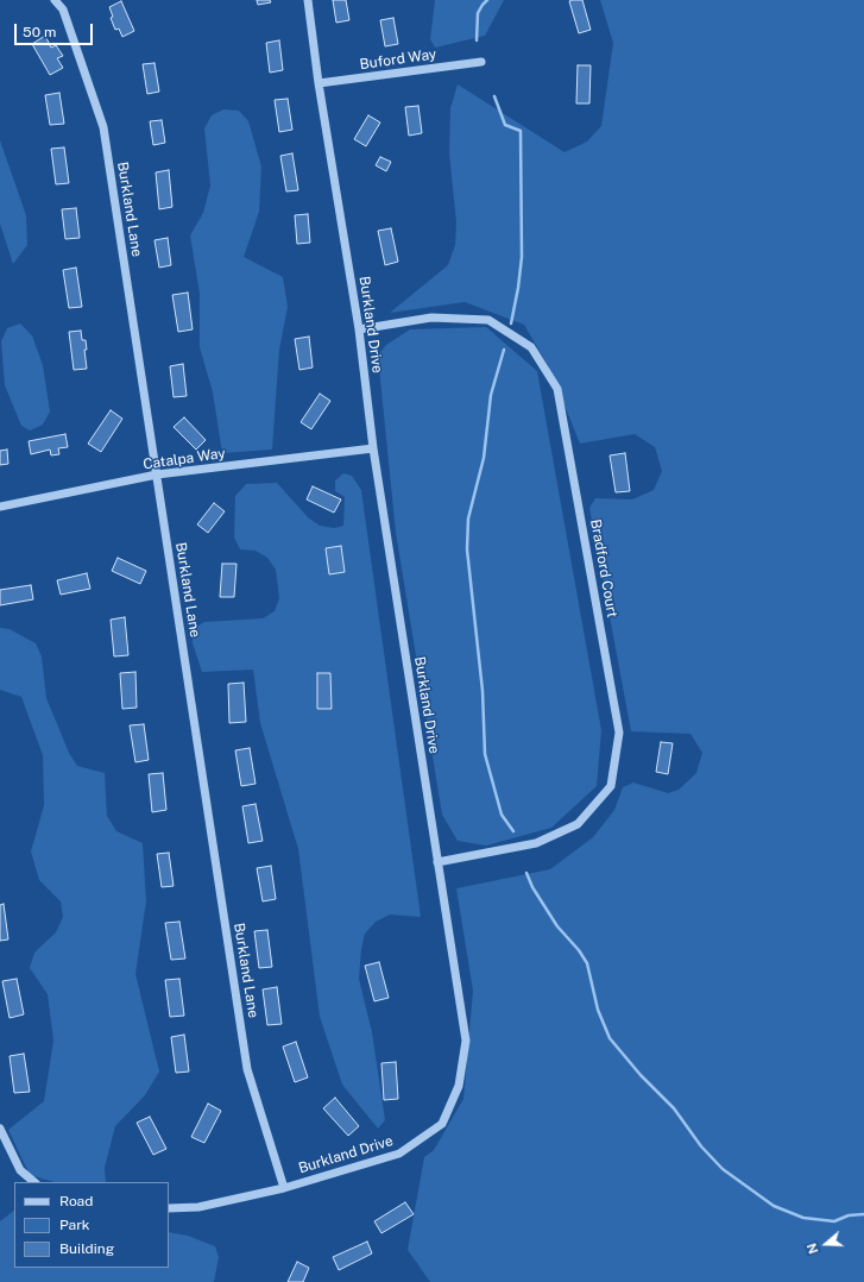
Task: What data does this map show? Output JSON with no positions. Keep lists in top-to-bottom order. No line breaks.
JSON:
{"streets":{"street":["Buford Way","Burkland Lane","Burkland Drive","Catalpa Way","Bradford Court"]},"crossings":[["Buford Way","Burkland Drive"],["Burkland Lane","Burkland Drive"],["Burkland Lane","Catalpa Way"],["Burkland Drive","Catalpa Way"],["Burkland Drive","Bradford Court"]],"legend":["Road","Park","Building"],"scale_bar":"50 m","north":"left"}
